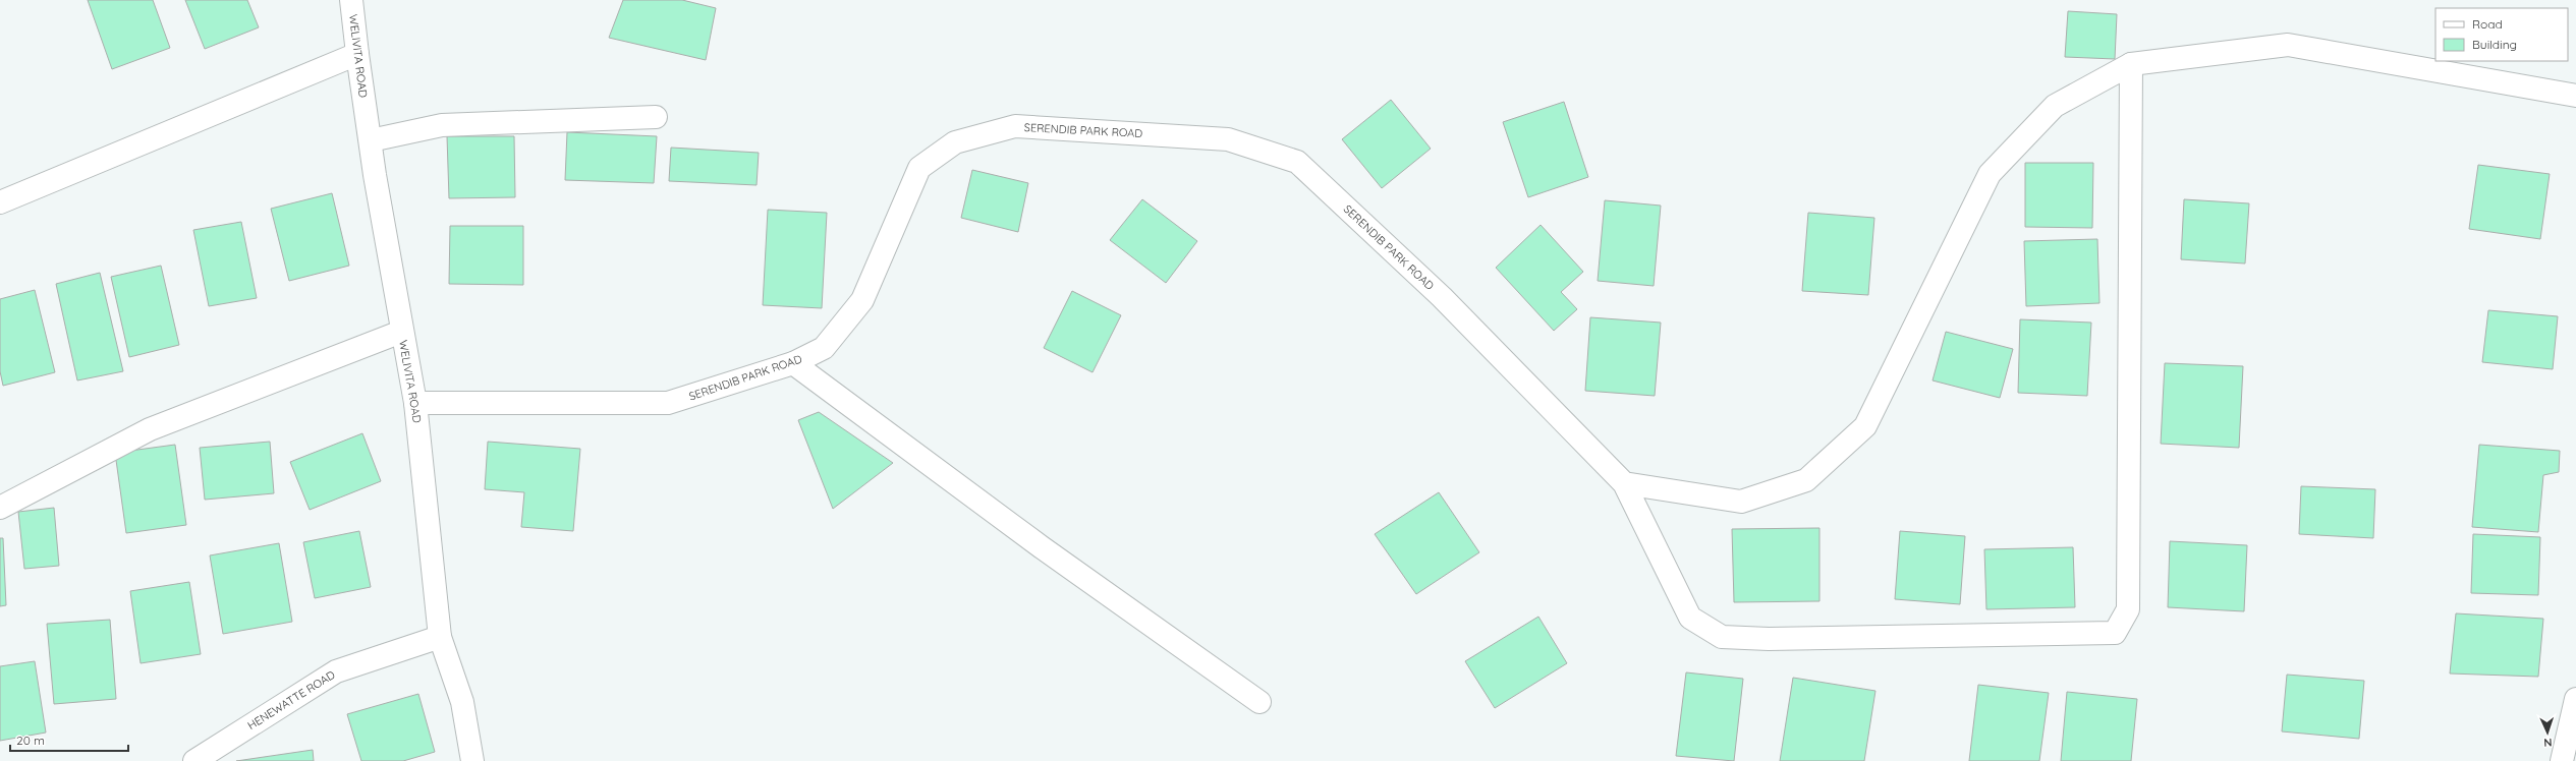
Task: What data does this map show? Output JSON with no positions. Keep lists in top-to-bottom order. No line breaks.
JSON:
{"streets":{"street":["WELIVITA ROAD","SERENDIB PARK ROAD","HENEWATTE ROAD"]},"crossings":[["WELIVITA ROAD","SERENDIB PARK ROAD"],["WELIVITA ROAD","HENEWATTE ROAD"]],"legend":["Road","Building"],"scale_bar":"20 m","north":"bottom"}
